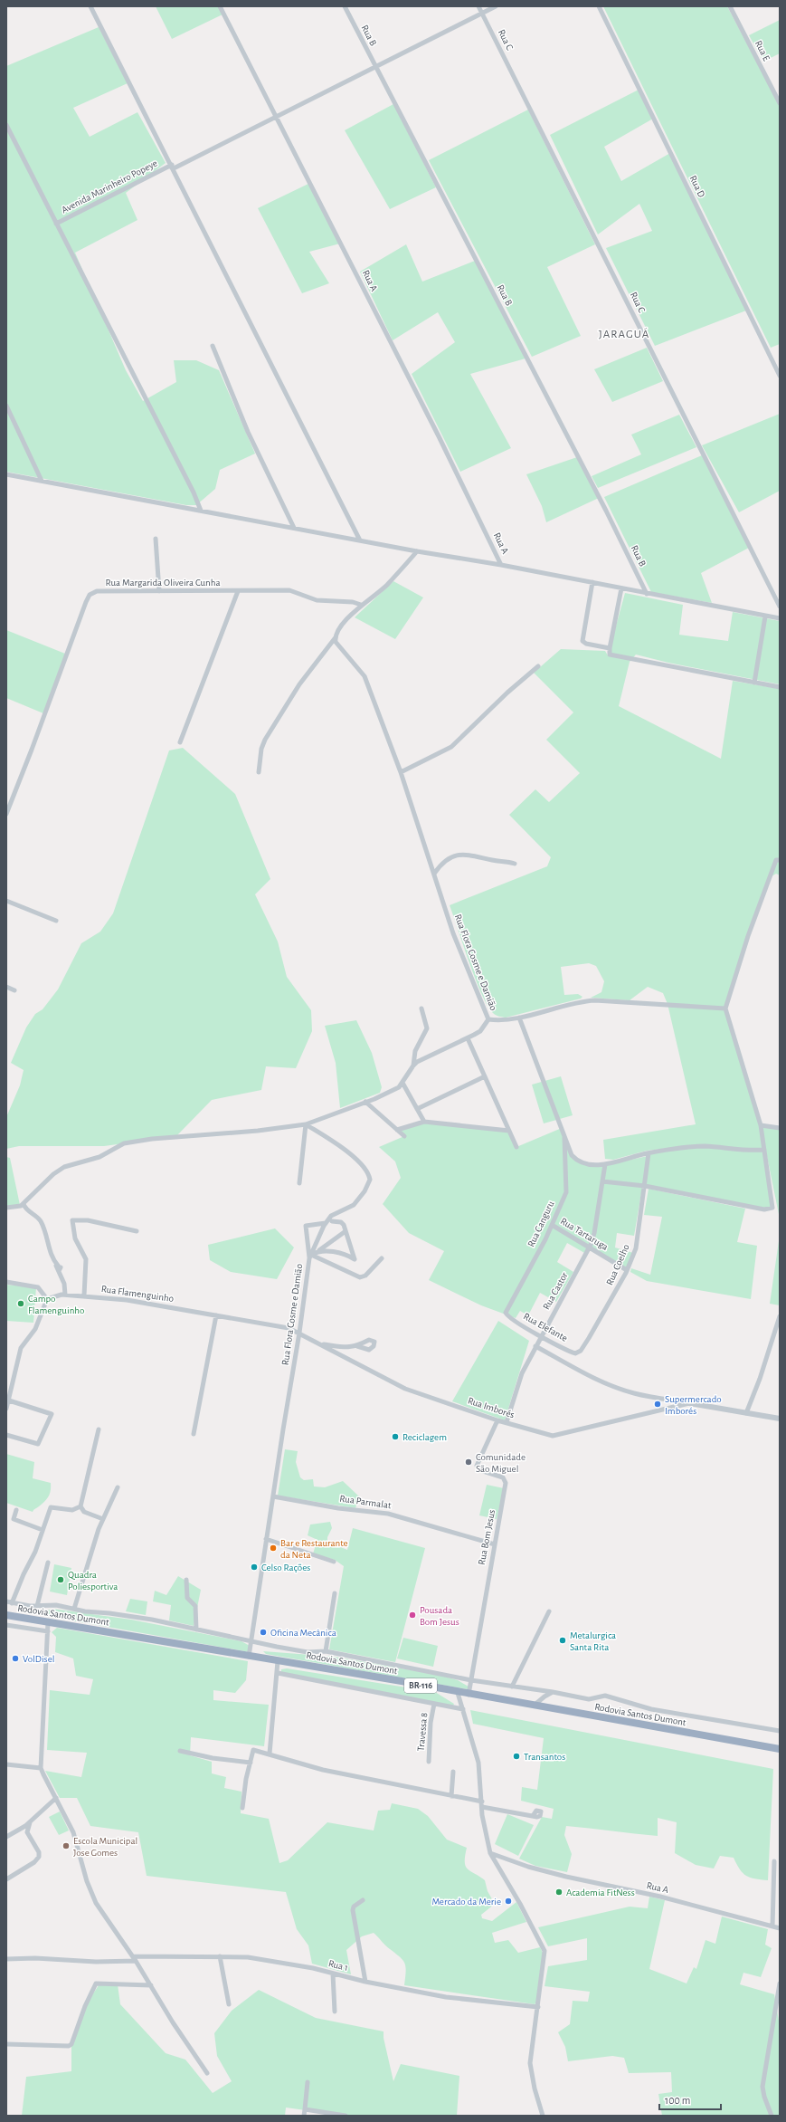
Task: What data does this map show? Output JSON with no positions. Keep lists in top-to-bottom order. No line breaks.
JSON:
{"streets":{"highway":["Rodovia Santos Dumont","BR-116"],"street":["Rua B","Rua C","Rua E","Avenida Marinheiro Popeye","Rua D","Rua A","Rua Margarida Oliveira Cunha","Rua Flora Cosme e Damião","Rua Canguru","Rua Tartaruga","Rua Coelho","Rua Castor","Rua Flamenguinho","Rua Elefante","Rua Imborés","Rua Parmalat","Rua Bom Jesus","Travessa 8","Rua 1"]},"crossings":[["Rua B","Avenida Marinheiro Popeye"],["Rua C","Avenida Marinheiro Popeye"],["Avenida Marinheiro Popeye","Rua A"],["Rua Flora Cosme e Damião","Rua Flamenguinho"],["Rua Flora Cosme e Damião","Rua Imborés"],["Rua Flora Cosme e Damião","Rua Parmalat"],["Rua Flora Cosme e Damião","Rodovia Santos Dumont"],["Rua Canguru","Rua Tartaruga"],["Rua Canguru","Rua Elefante"],["Rua Tartaruga","Rua Coelho"],["Rua Tartaruga","Rua Castor"],["Rua Coelho","Rua Elefante"],["Rua Castor","Rua Elefante"],["Rua Castor","Rua Imborés"],["Rua Flamenguinho","Rua Imborés"],["Rua Imborés","Rua Bom Jesus"],["Rua Parmalat","Rua Bom Jesus"],["Rua Bom Jesus","Rodovia Santos Dumont"]],"districts":["JARAGUÁ"],"places":["Campo Flamenguinho","Supermercado Imborés","Reciclagem","Comunidade São Miguel","Bar e Restaurante da Neta","Celso Rações","Quadra Poliesportiva","Pousada Bom Jesus","Oficina Mecânica","Metalurgica Santa Rita","VolDisel","Transantos","Escola Municipal Jose Gomes","Academia FitNess","Mercado da Merie"],"scale_bar":"100 m"}
